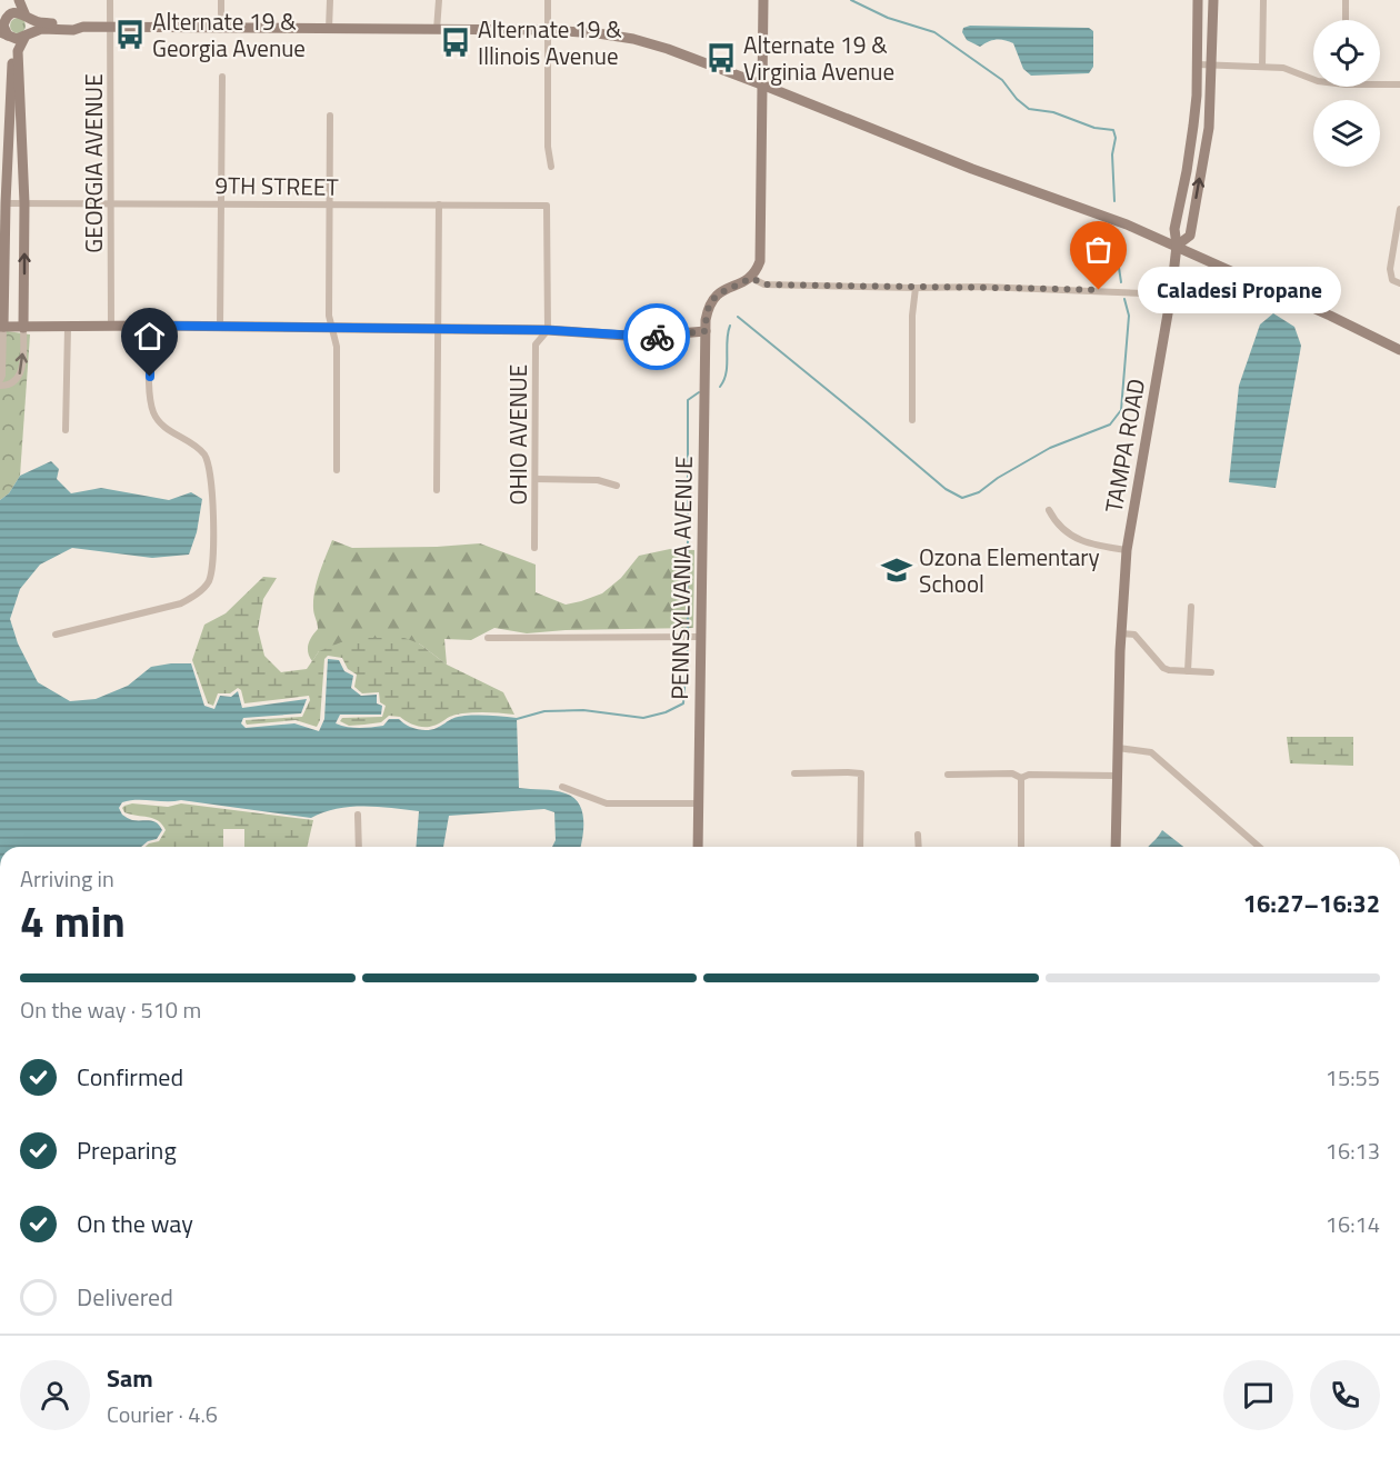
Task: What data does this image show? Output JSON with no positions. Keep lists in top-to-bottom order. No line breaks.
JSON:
{"streets":{"street":["GEORGIA AVENUE","9TH STREET","OHIO AVENUE","TAMPA ROAD","PENNSYLVANIA AVENUE"]},"crossings":[["GEORGIA AVENUE","9TH STREET"],["9TH STREET","OHIO AVENUE"]],"places":{"bus stop":["Alternate 19 & Georgia Avenue","Alternate 19 & Illinois Avenue","Alternate 19 & Virginia Avenue"],"other":["Caladesi Propane"],"school or university":["Ozona Elementary School"]},"page":{"bubble":"Caladesi Propane","heading":["4 min","Arriving in","16:27–16:32"],"panel":["Sam","Courier · 4.6"],"bar":"On the way · 510 m","list":[["Confirmed","15:55"],["Preparing","16:13"],["On the way","16:14"],"Delivered"]}}
